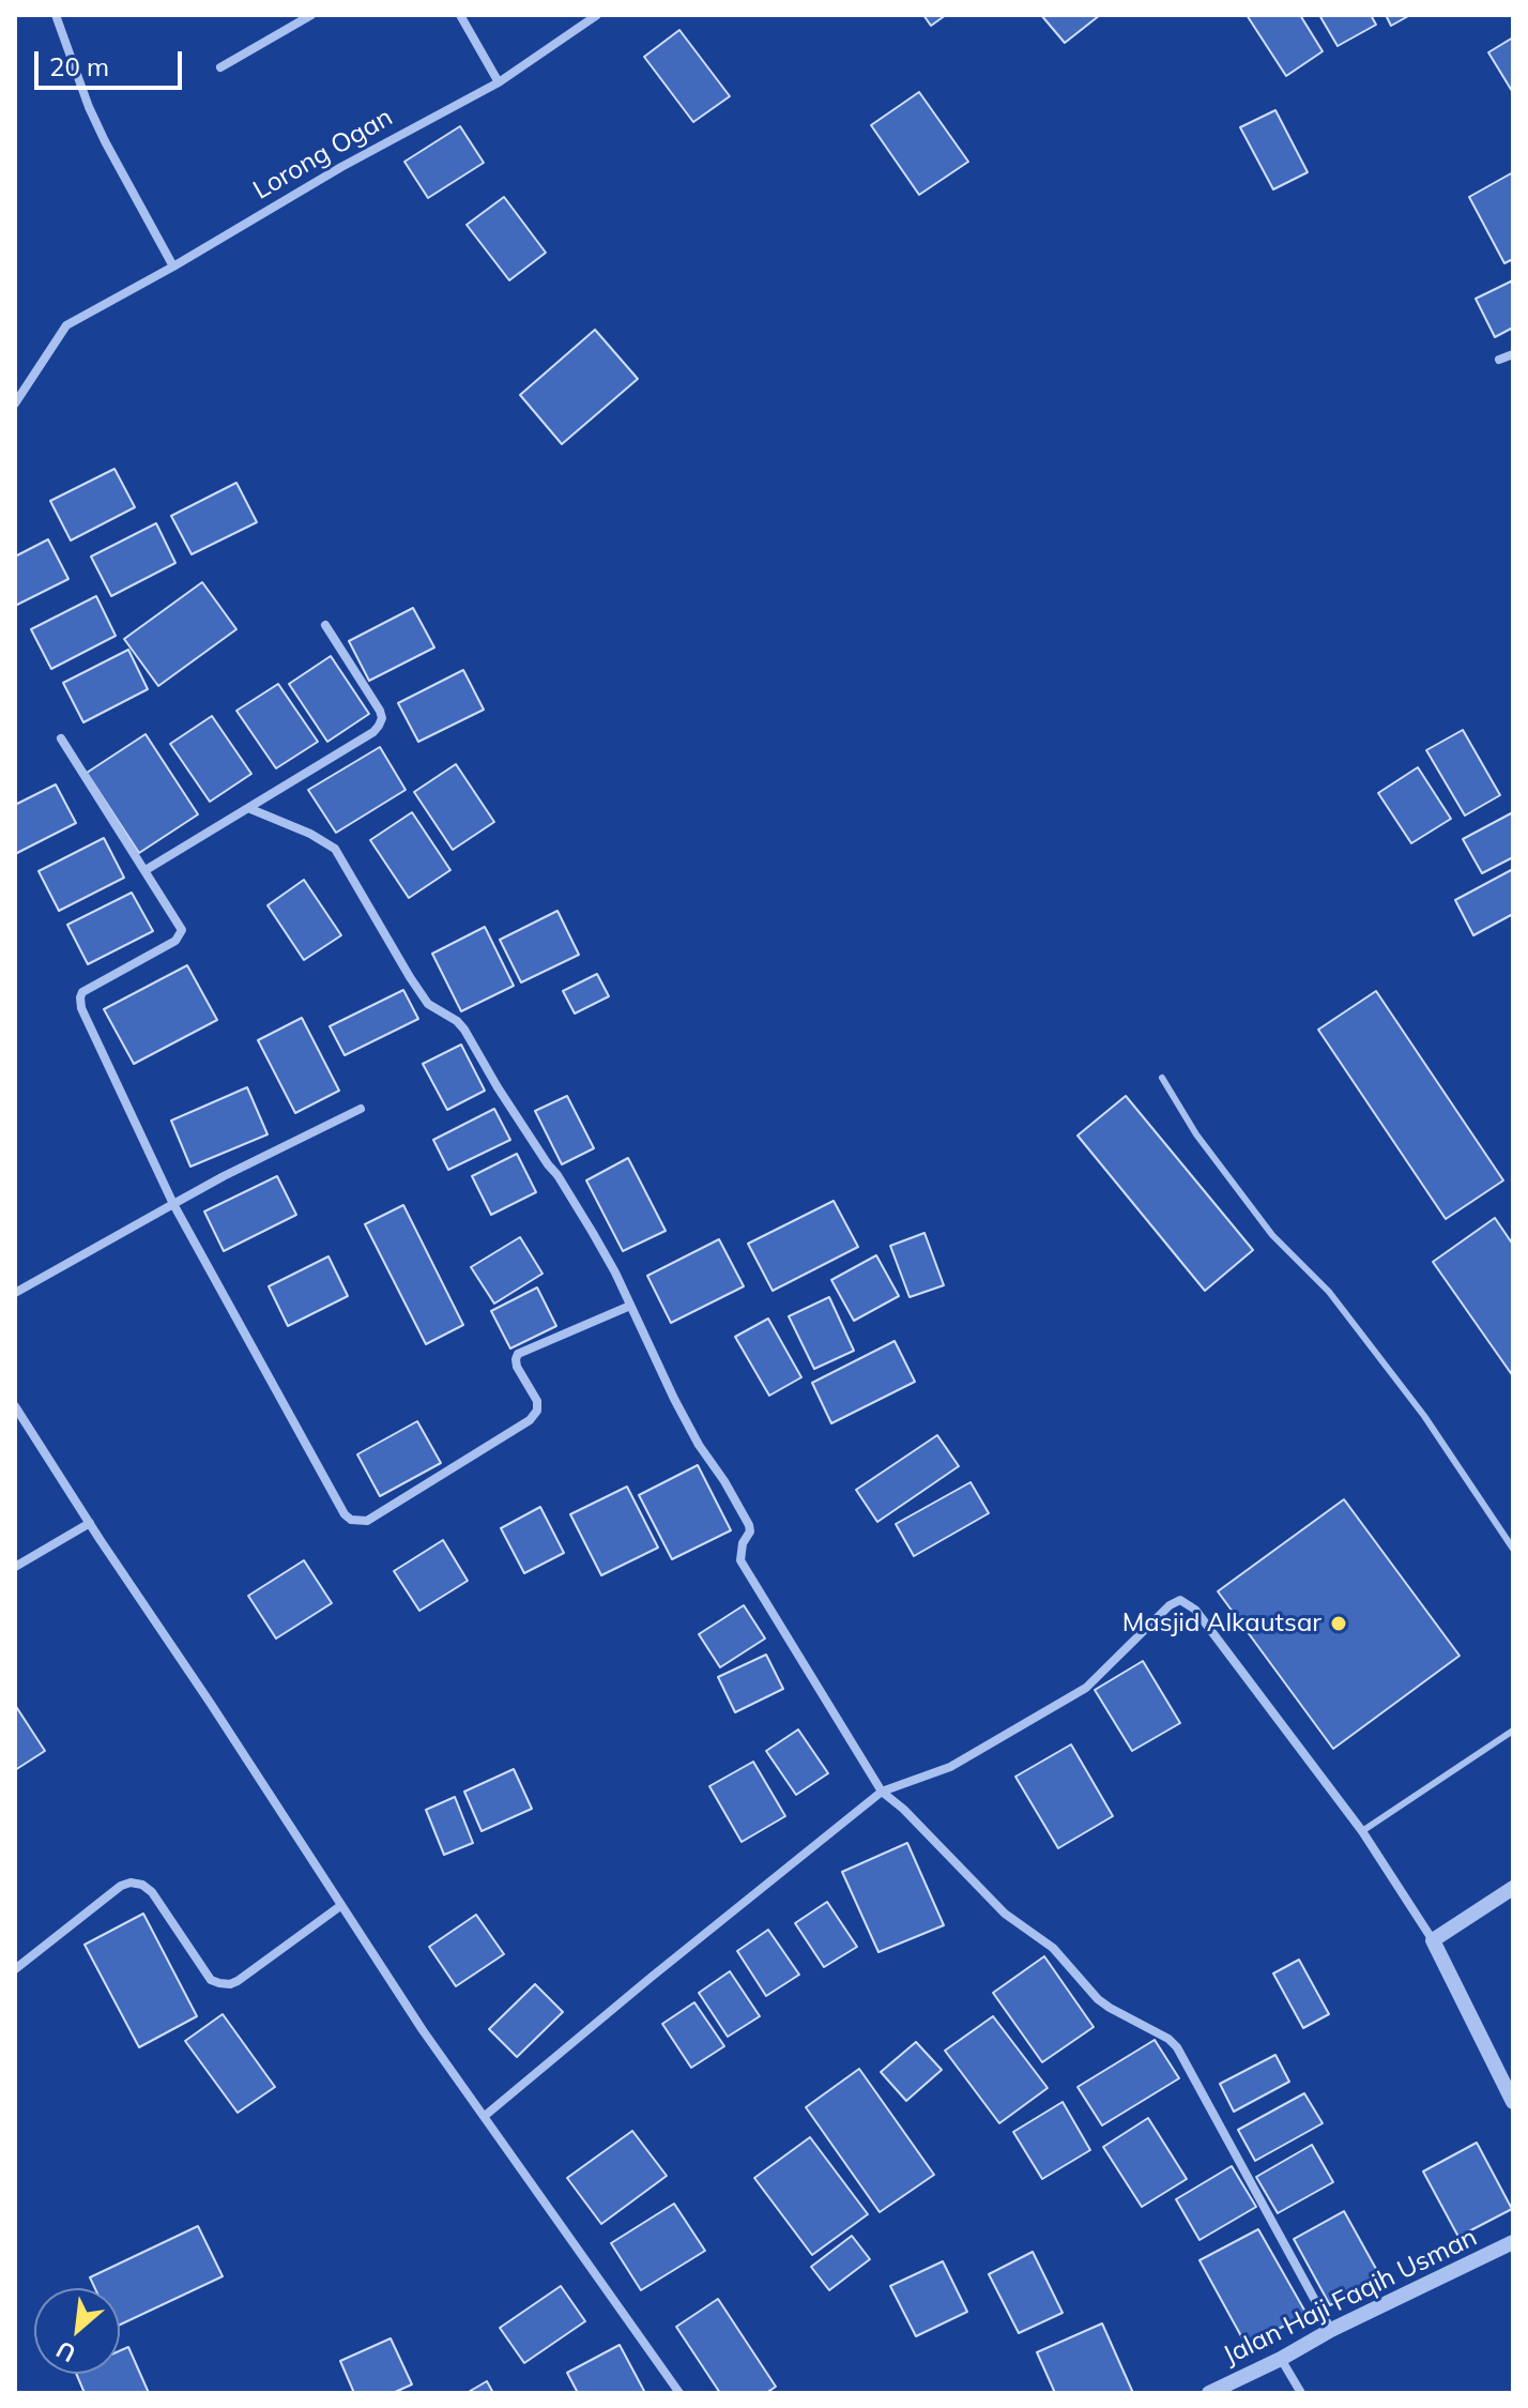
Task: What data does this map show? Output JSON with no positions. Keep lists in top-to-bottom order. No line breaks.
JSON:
{"streets":{"street":["Lorong Ogan","Jalan Haji Faqih Usman"]},"places":["Masjid Alkautsar"],"scale_bar":"20 m","north":"bottom left"}
